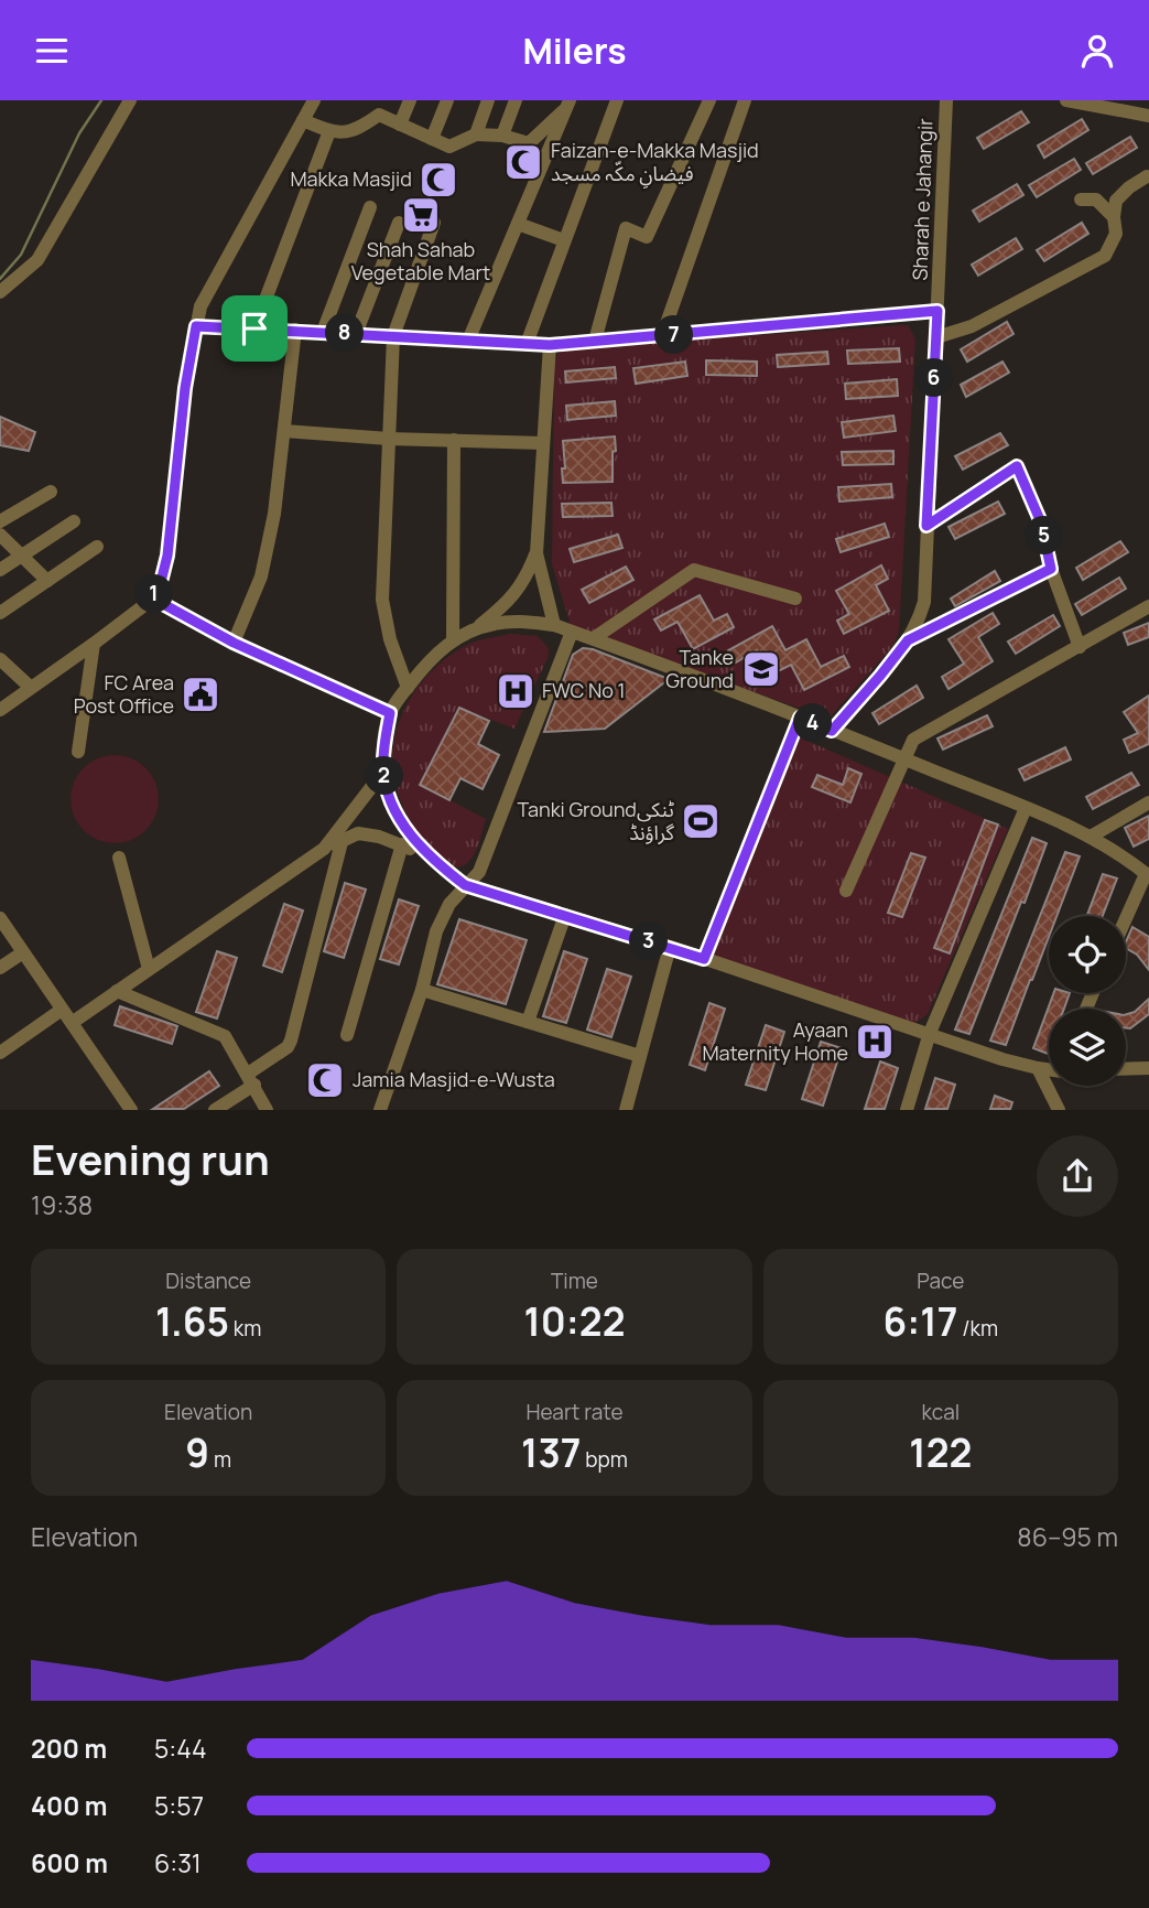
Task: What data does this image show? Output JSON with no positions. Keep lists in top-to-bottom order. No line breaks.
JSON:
{"streets":{"street":["Sharah e Jahangir"]},"places":{"mosque":["Faizan-e-Makka Masjid فیضانِ مکّہ مسجد","Makka Masjid","Jamia Masjid-e-Wusta"],"supermarket":["Shah Sahab Vegetable Mart"],"school or university":["Tanke Ground"],"hospital":["FWC No 1","Ayaan Maternity Home"],"public building":["FC Area Post Office"],"sports":["Tanki Groundٹنکی گراؤنڈ"]},"page":{"header":"Milers","pins":["8","7","6","5","1","4","2","3"],"heading":["Evening run","19:38"],"stats":[["Distance","1.65 km"],["Time","10:22"],["Pace","6:17 /km"],["Elevation","9 m"],["Heart rate","137 bpm"],["kcal","122"]],"chart":["Elevation","86–95 m"],"list":[{"name":"200 m","note":"5:44"},{"name":"400 m","note":"5:57"},{"name":"600 m","note":"6:31"}]}}
